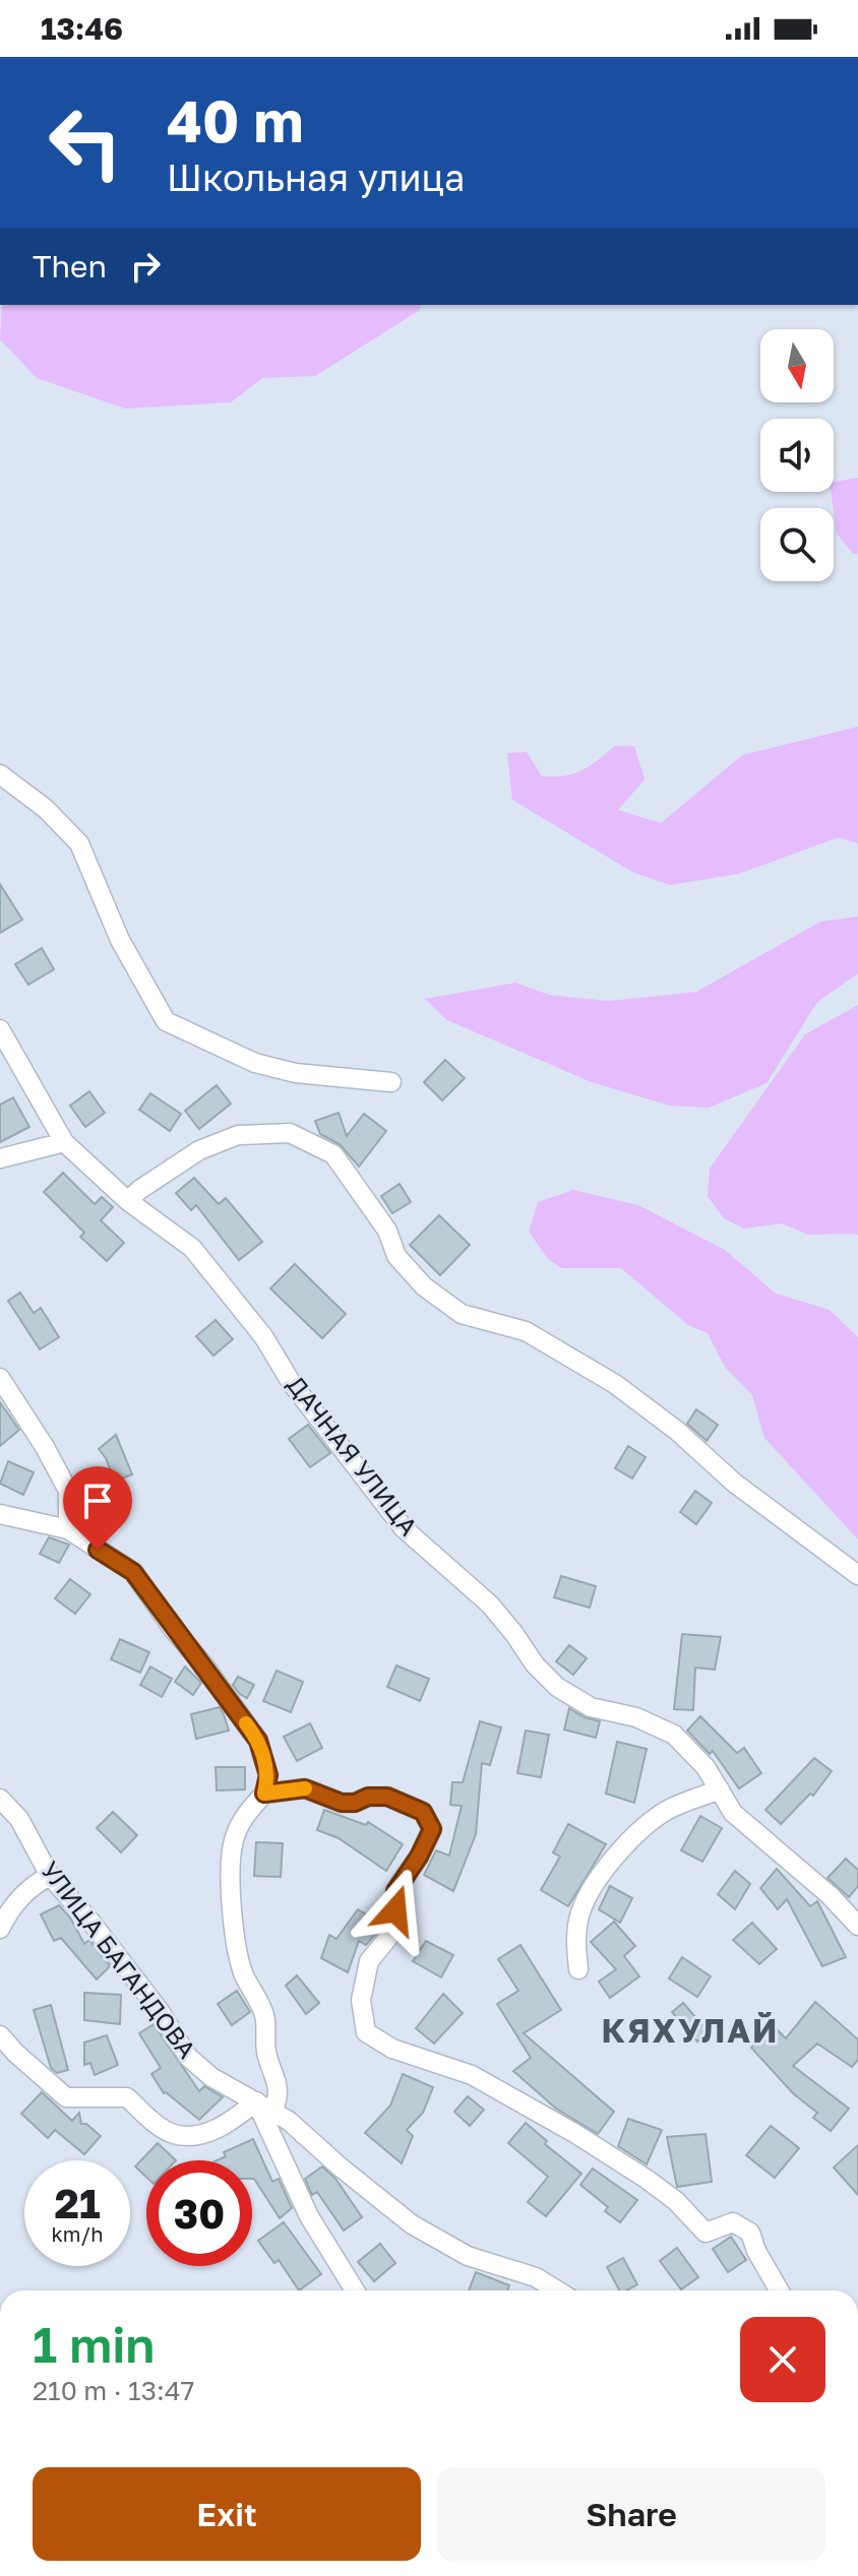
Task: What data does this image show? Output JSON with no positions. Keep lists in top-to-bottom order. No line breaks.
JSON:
{"streets":{"street":["ДАЧНАЯ УЛИЦА","УЛИЦА БАГАНДОВА"]},"districts":["КЯХУЛАЙ"],"north":"bottom","page":{"status":"13:46","turn":["40 m","Школьная улица"],"then":"Then","speed":"21 km/h","limit":"30","heading":["1 min","210 m · 13:47"],"buttons":["Exit","Share"]}}
